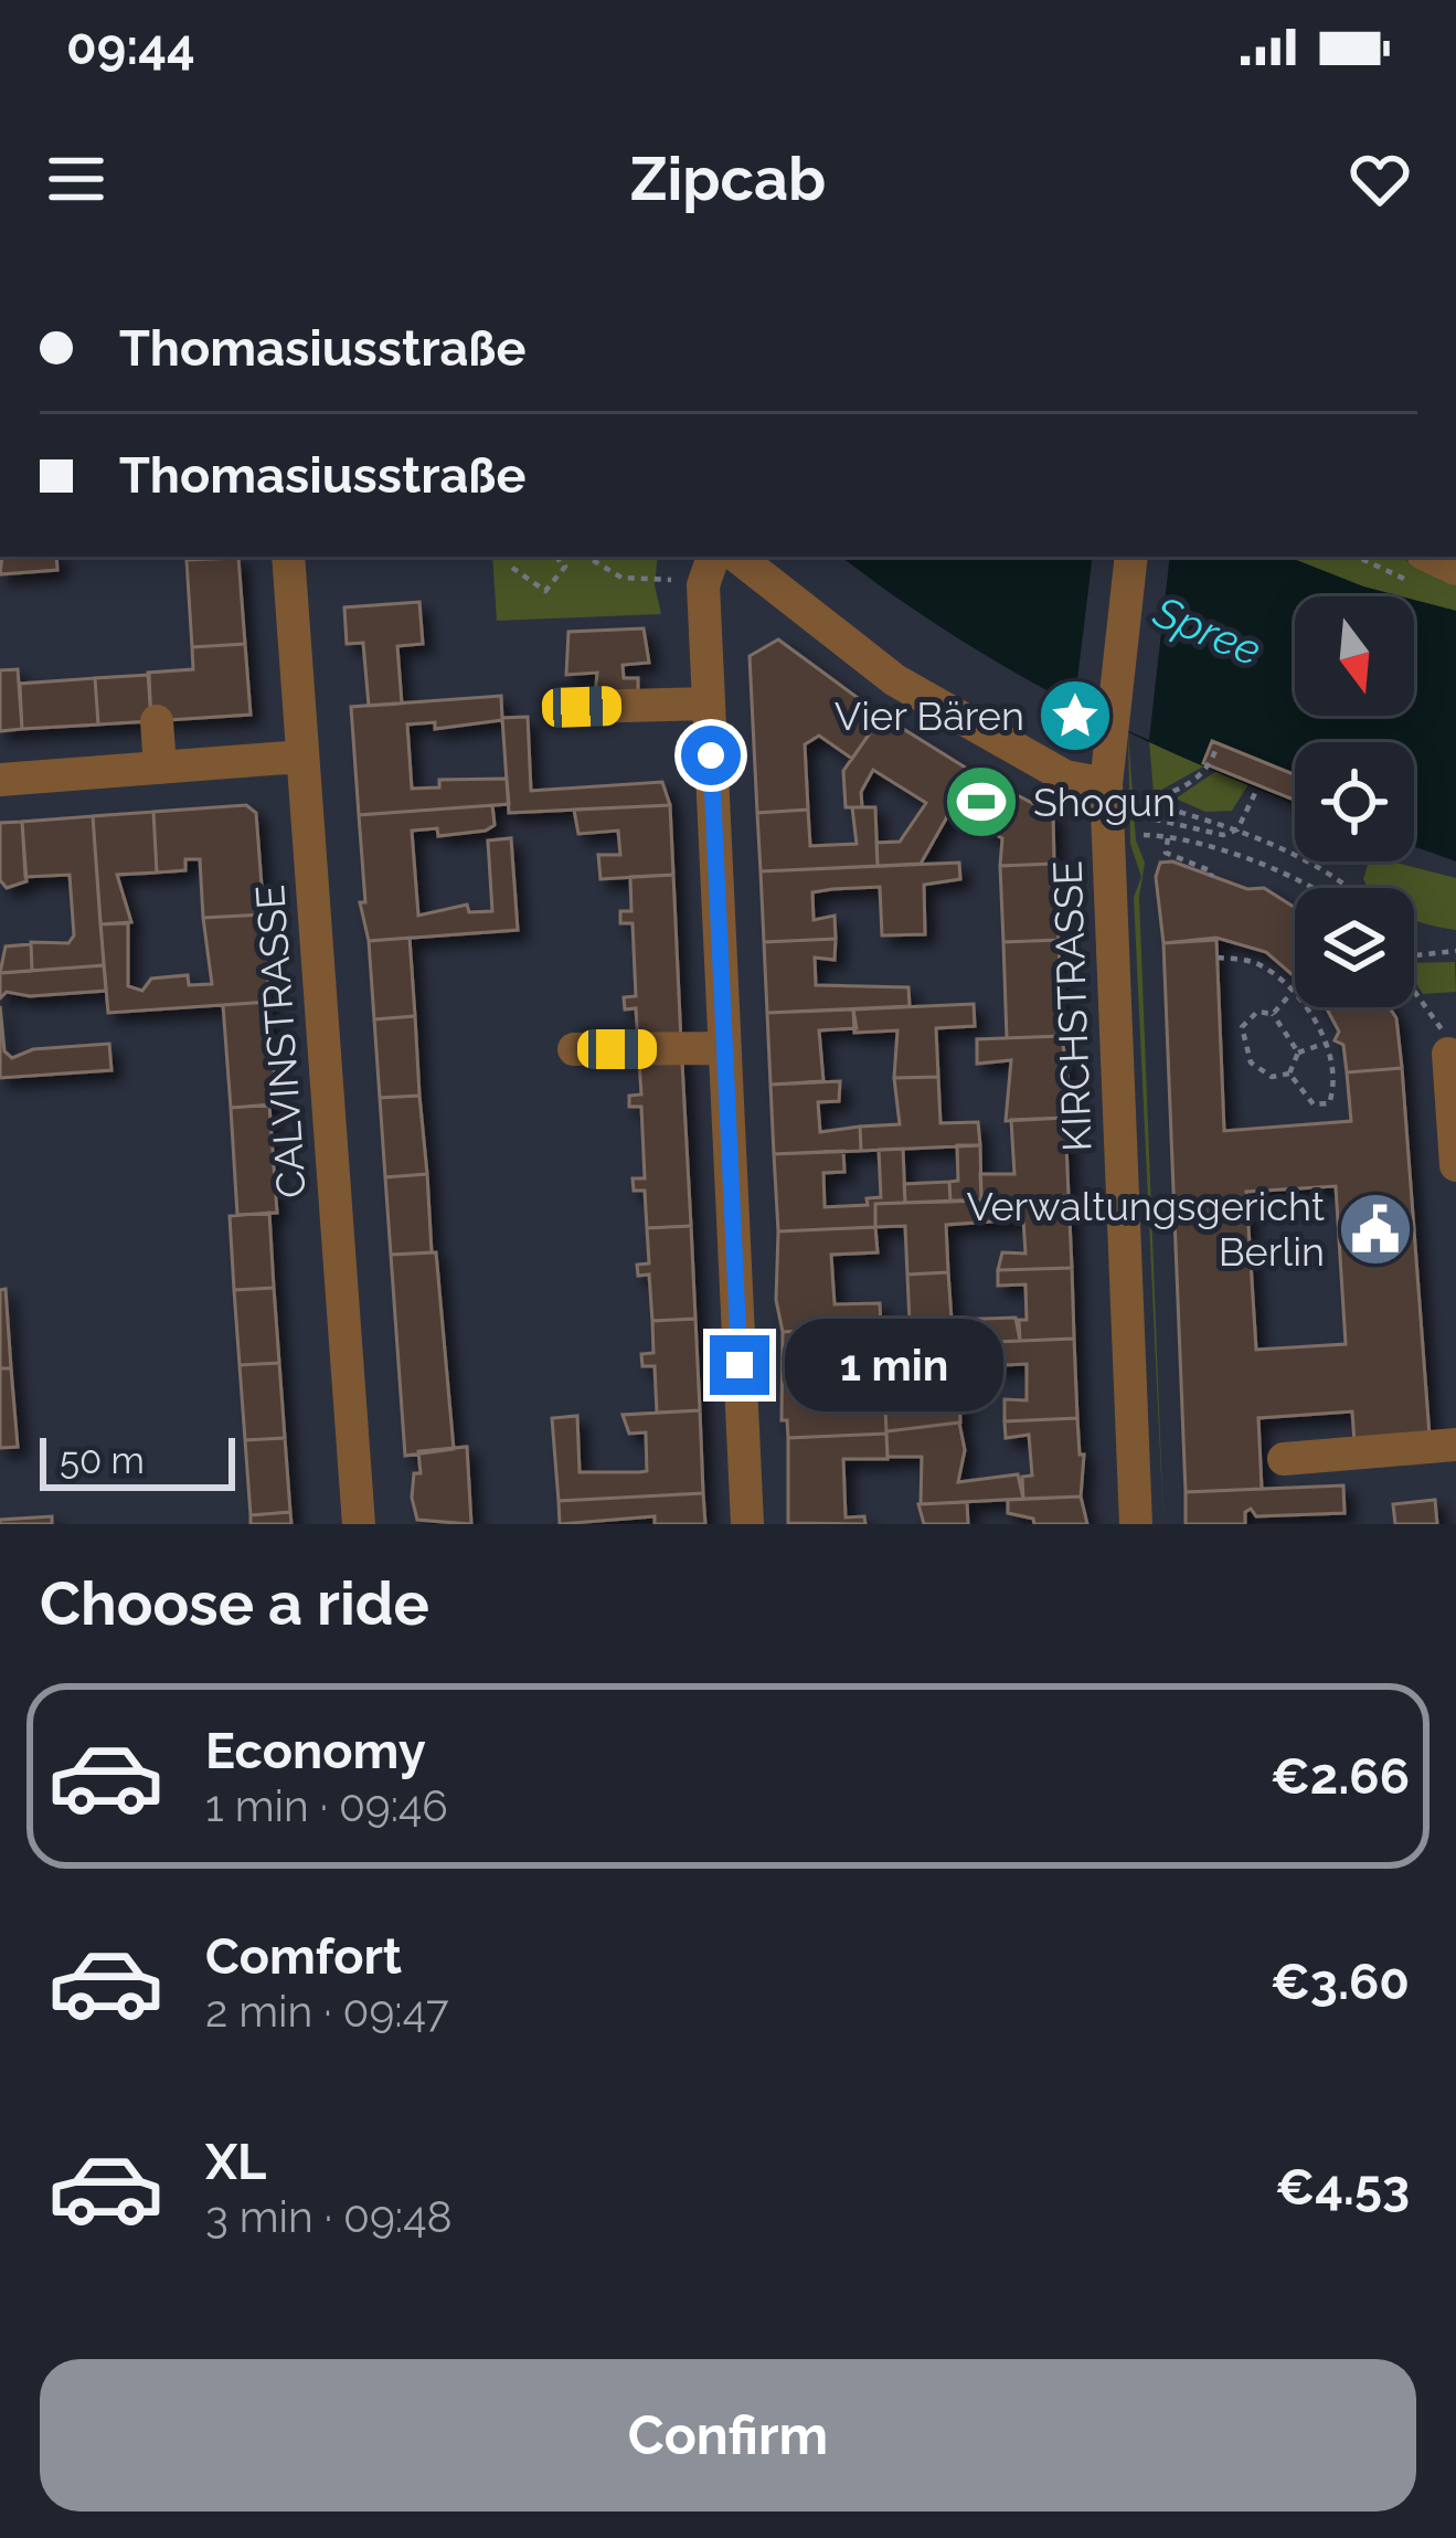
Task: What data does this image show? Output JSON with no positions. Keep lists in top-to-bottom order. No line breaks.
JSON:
{"streets":{"street":["KIRCHSTRASSE","CALVINSTRASSE"]},"water":["Spree"],"places":{"place":["Vier Bären"],"sports":["Shogun"],"public building":["Verwaltungsgericht Berlin"]},"scale_bar":"50 m","north":"bottom","page":{"status":"09:44","header":"Zipcab","banner":["Thomasiusstraße","Thomasiusstraße"],"bubble":"1 min","scale":"50 m","heading":"Choose a ride","list":[{"name":"Economy","note":"1 min · 09:46","value":"€2.66"},{"name":"Comfort","note":"2 min · 09:47","value":"€3.60"},{"name":"XL","note":"3 min · 09:48","value":"€4.53"}],"buttons":"Confirm"}}
